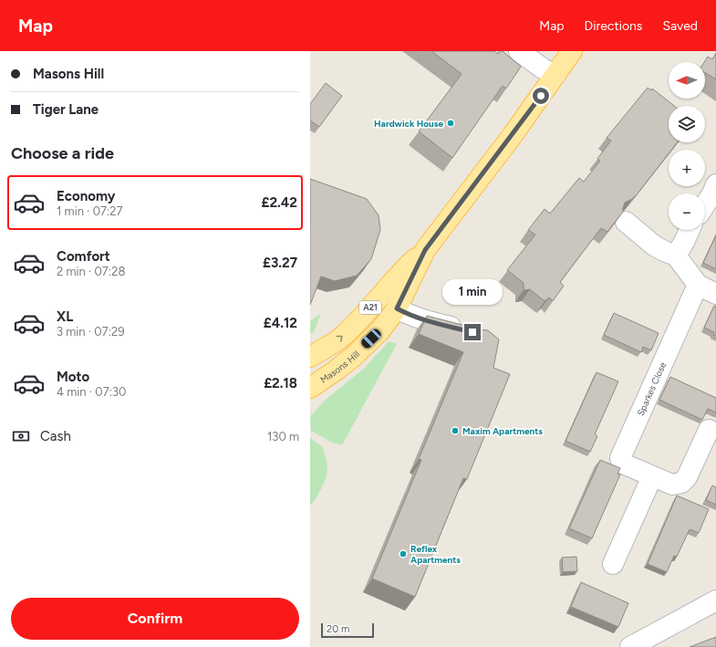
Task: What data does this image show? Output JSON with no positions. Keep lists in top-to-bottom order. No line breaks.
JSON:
{"streets":{"main road":["A21","Masons Hill"],"street":["Sparkes Close"]},"places":["Hardwick House","Maxim Apartments","Reflex Apartments"],"scale_bar":"20 m","north":"left","page":{"header":"Map","nav":["Map","Directions","Saved"],"banner":["Masons Hill","Tiger Lane"],"map_buttons":["+","−"],"heading":"Choose a ride","list":[{"name":"Economy","note":"1 min · 07:27","value":"£2.42"},{"name":"Comfort","note":"2 min · 07:28","value":"£3.27"},{"name":"XL","note":"3 min · 07:29","value":"£4.12"},{"name":"Moto","note":"4 min · 07:30","value":"£2.18"}],"bubble":"1 min","pay":["Cash","130 m"],"buttons":"Confirm","scale":"20 m"}}
